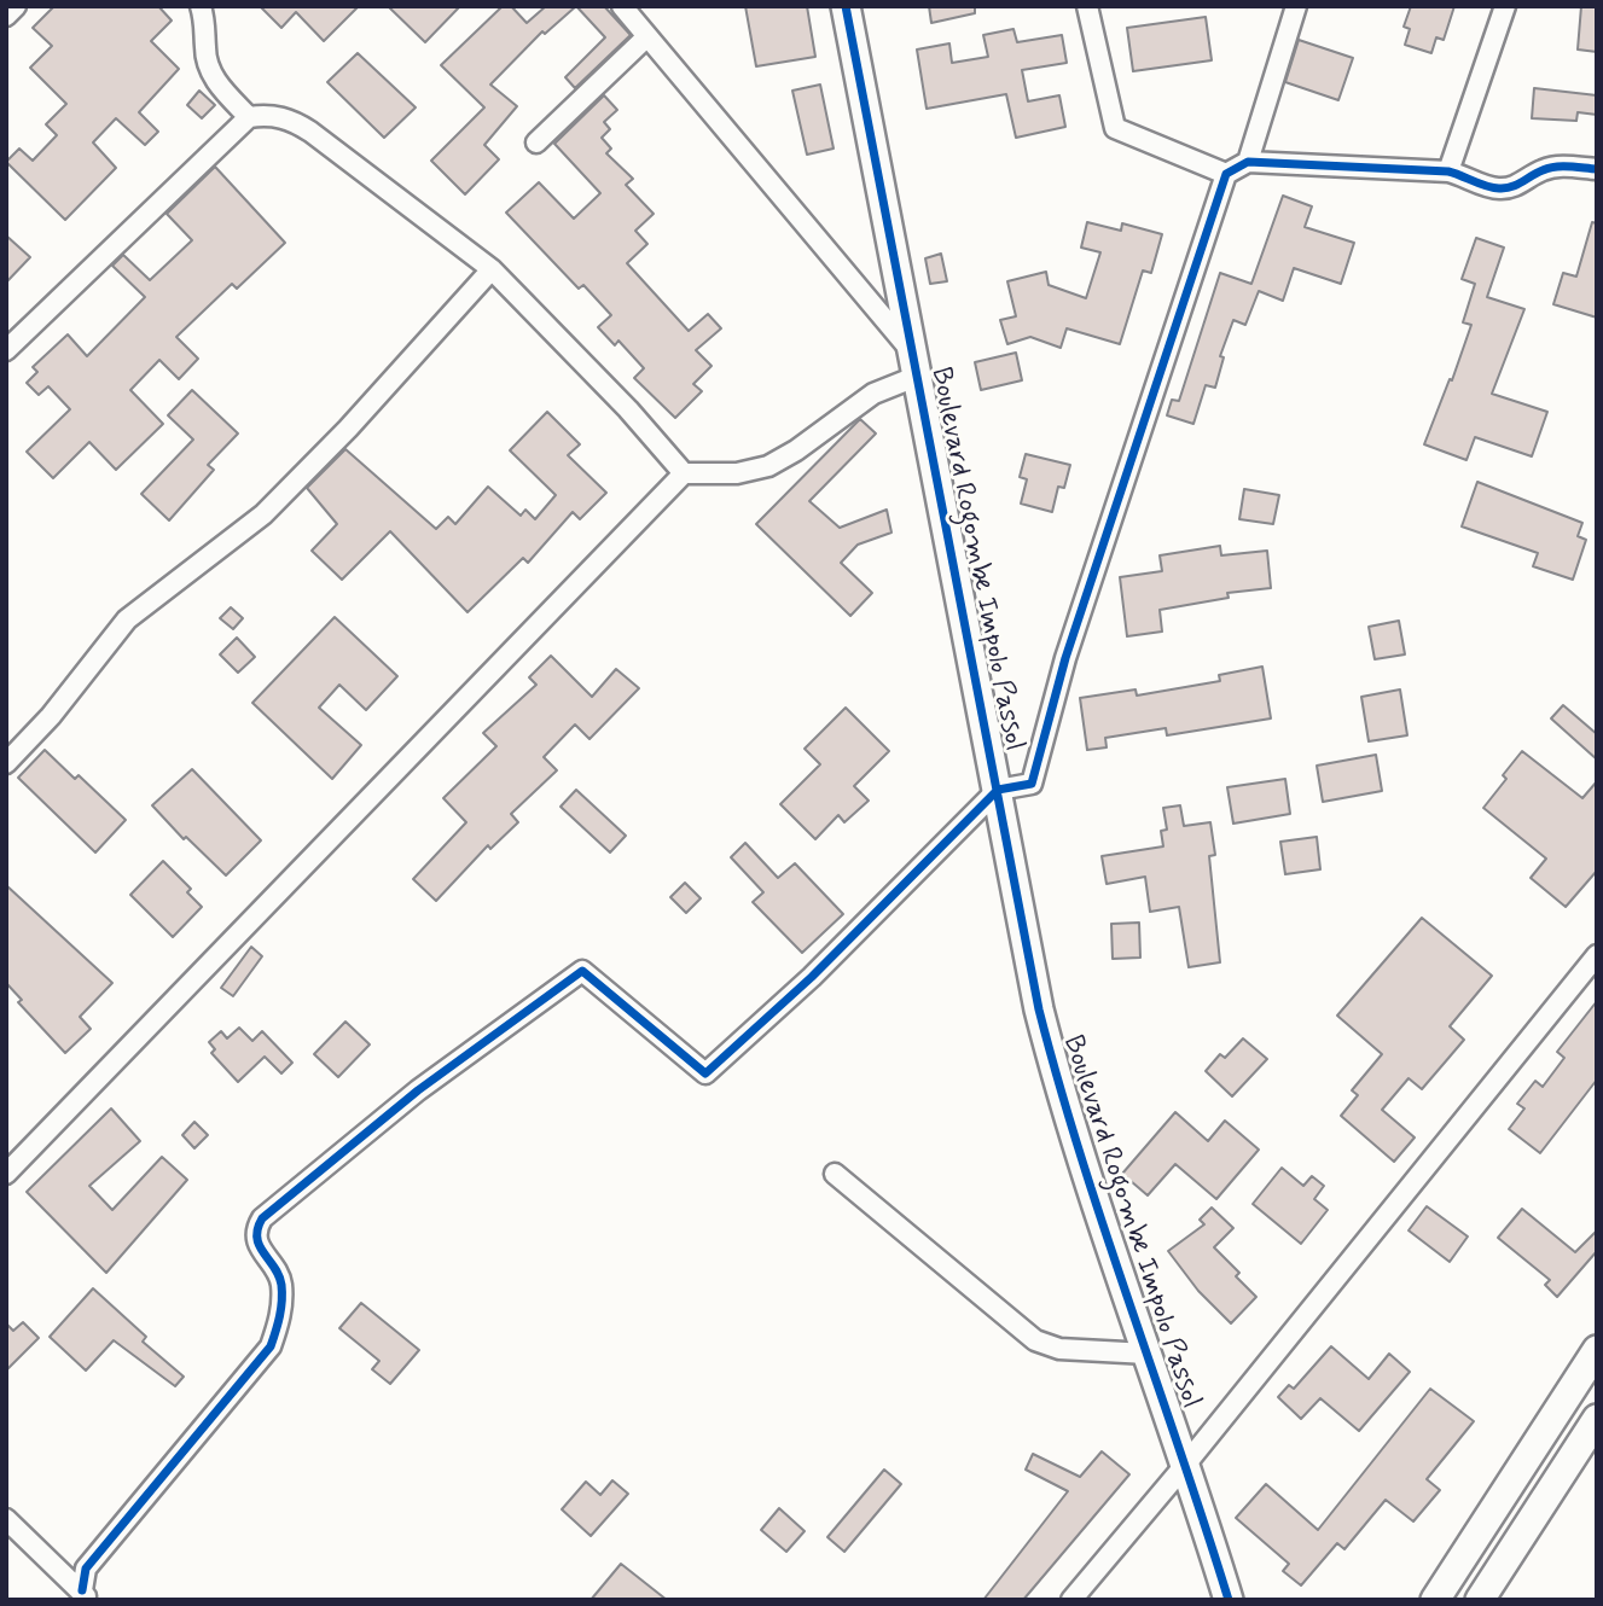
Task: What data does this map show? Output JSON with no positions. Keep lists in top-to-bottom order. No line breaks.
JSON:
{"streets":{"street":["Boulevard Rogombe Impolo Passol"]}}
